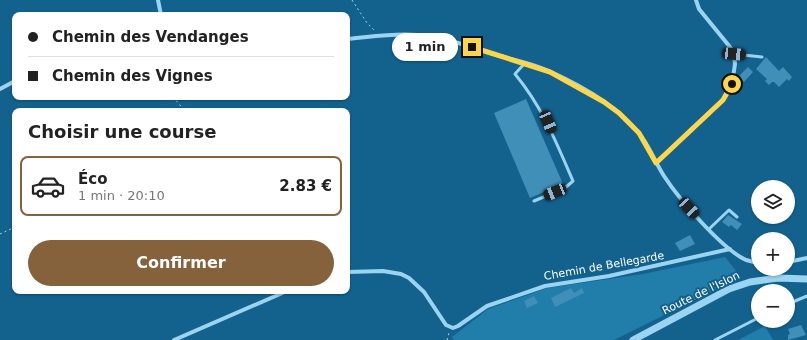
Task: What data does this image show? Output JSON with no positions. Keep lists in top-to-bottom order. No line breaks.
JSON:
{"streets":{"street":["Chemin de Bellegarde","Route de l'Islon"]},"page":{"banner":["Chemin des Vendanges","Chemin des Vignes"],"bubble":"1 min","heading":"Choisir une course","list":[{"name":"Éco","note":"1 min · 20:10","value":"2.83 €"}],"map_buttons":["+","−"],"buttons":"Confirmer"}}
